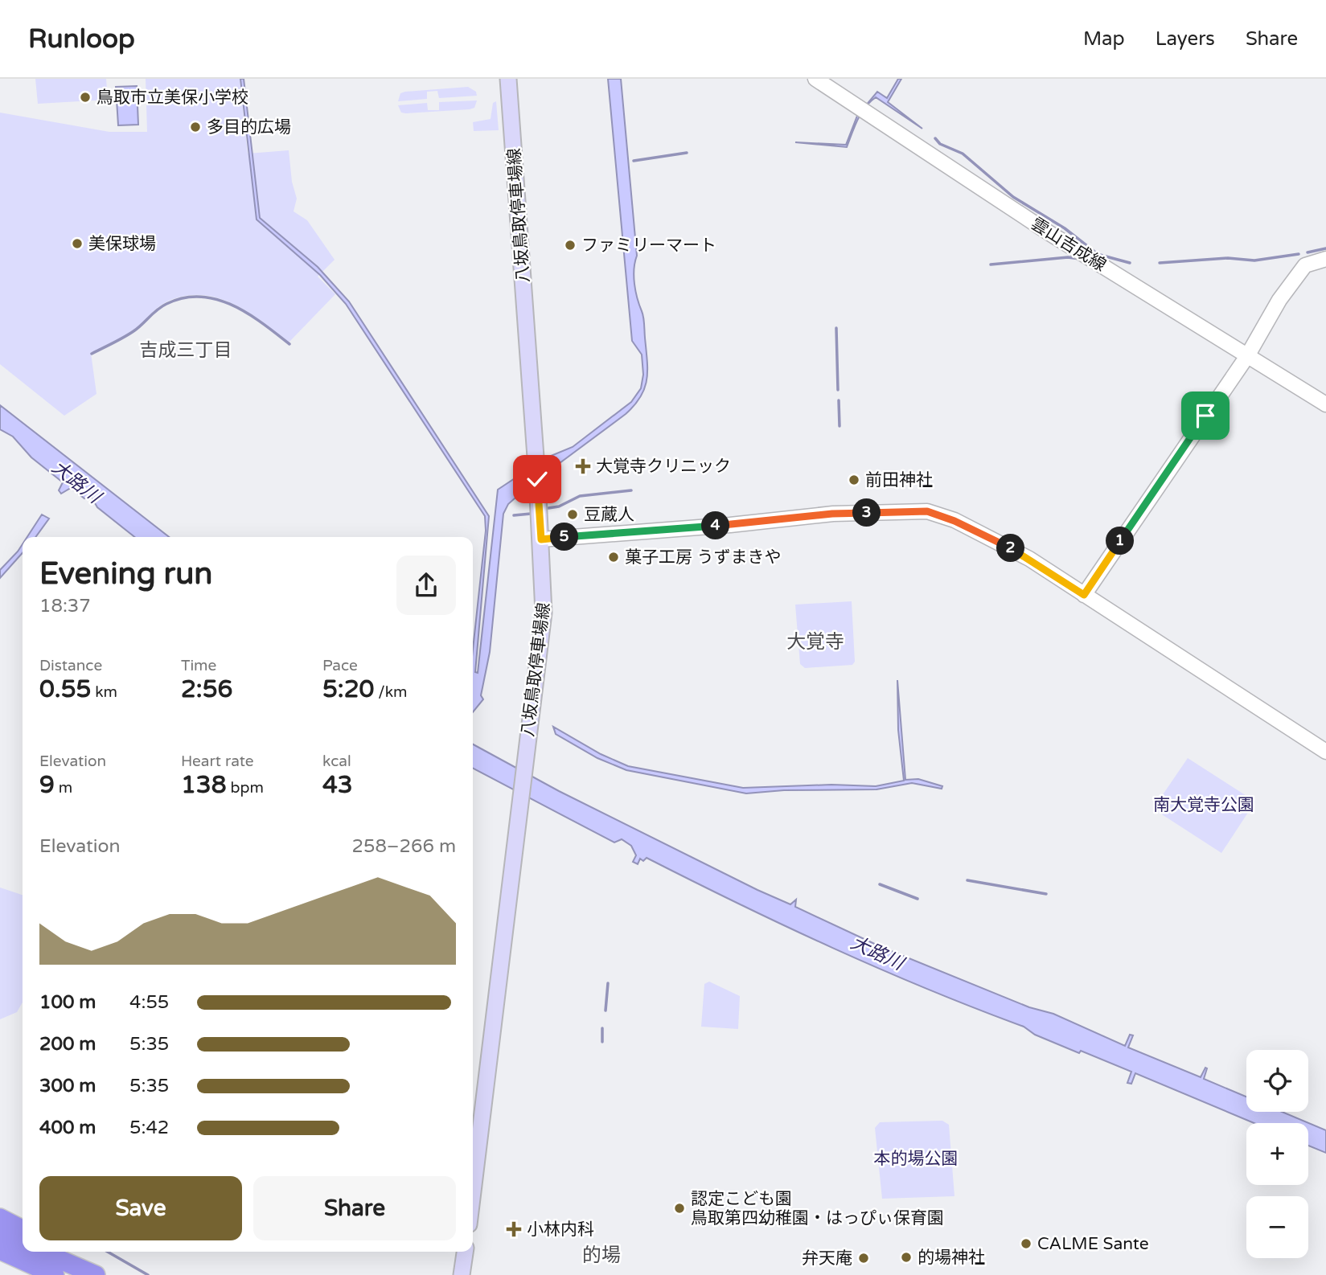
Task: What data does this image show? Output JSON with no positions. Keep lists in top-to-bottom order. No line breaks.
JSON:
{"streets":{"main road":["八坂鳥取停車場線"],"street":["雲山吉成線"]},"districts":["吉成三丁目","大覚寺","的場"],"water":["大路川"],"parks":["南大覚寺公園","本的場公園"],"places":{"other":["鳥取市立美保小学校","多目的広場","美保球場","ファミリーマート","前田神社","豆蔵人","菓子工房 うずまきや","認定こども園 鳥取第四幼稚園・はっぴぃ保育園","CALME Sante","的場神社","弁天庵"],"health":["大覚寺クリニック","小林内科"]},"page":{"header":"Runloop","nav":["Map","Layers","Share"],"pins":["3","4","5","1","2"],"heading":["Evening run","18:37"],"stats":[["Distance","0.55 km"],["Time","2:56"],["Pace","5:20 /km"],["Elevation","9 m"],["Heart rate","138 bpm"],["kcal","43"]],"chart":["Elevation","258–266 m"],"list":[{"name":"100 m","note":"4:55"},{"name":"200 m","note":"5:35"},{"name":"300 m","note":"5:35"},{"name":"400 m","note":"5:42"}],"map_buttons":["+","−"],"buttons":["Save","Share"]}}
